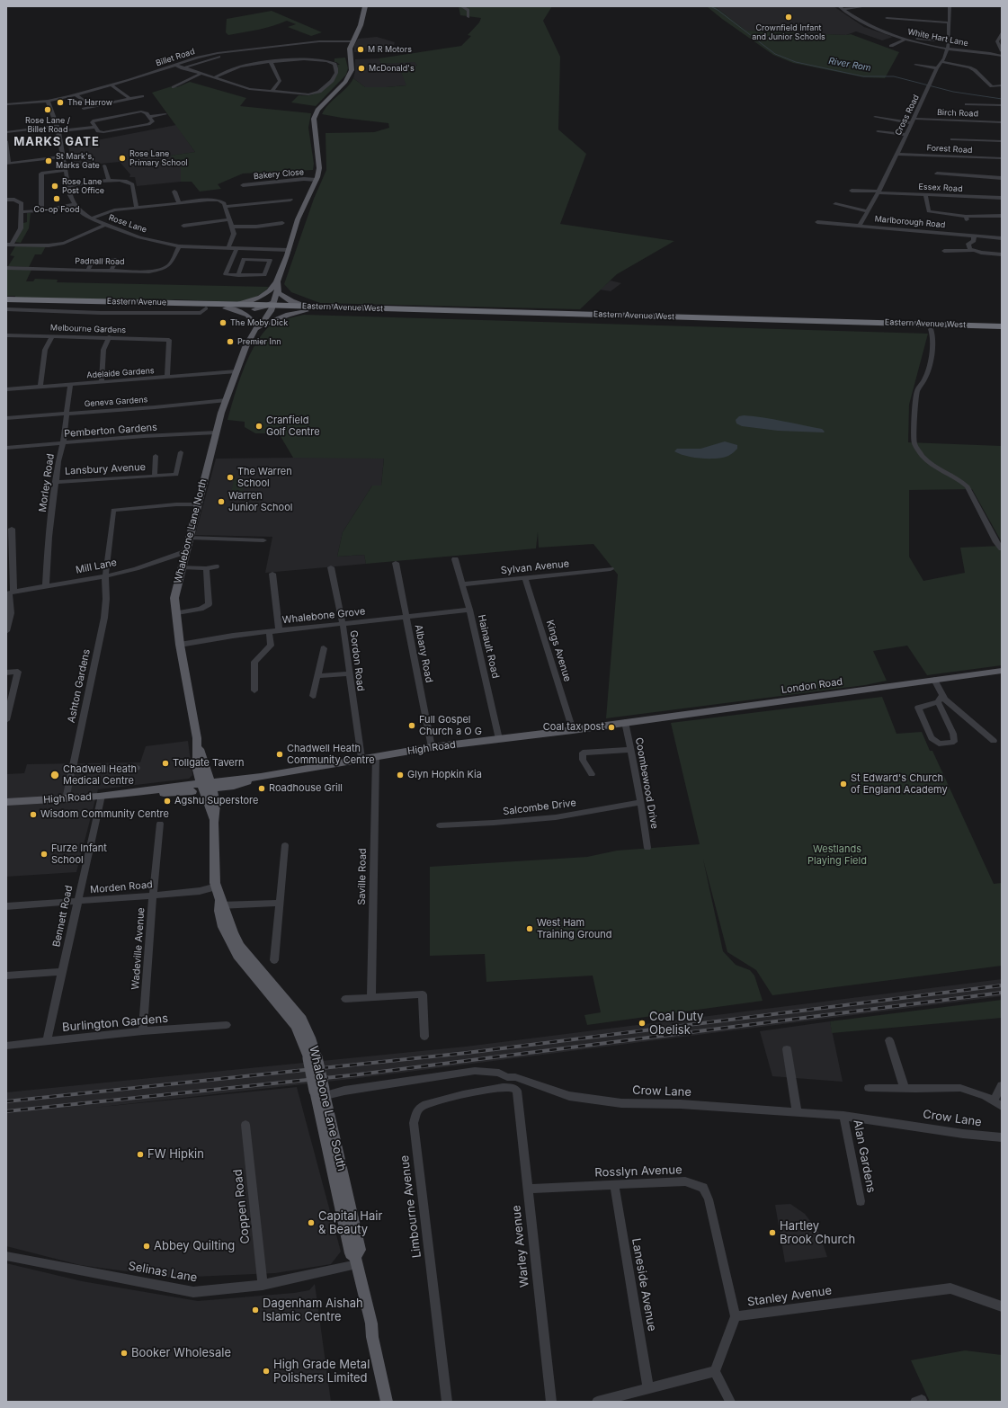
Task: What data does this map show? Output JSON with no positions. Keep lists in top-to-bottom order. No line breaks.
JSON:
{"streets":{"highway":["Eastern Avenue","Eastern Avenue West"],"main road":["Whalebone Lane North","London Road","High Road","Whalebone Lane South"],"street":["White Hart Lane","Billet Road","Birch Road","Cross Road","Forest Road","Bakery Close","Essex Road","Marlborough Road","Rose Lane","Padnall Road","Melbourne Gardens","Adelaide Gardens","Geneva Gardens","Pemberton Gardens","Lansbury Avenue","Morley Road","Mill Lane","Sylvan Avenue","Whalebone Grove","Hainault Road","Kings Avenue","Albany Road","Gordon Road","Ashton Gardens","Coombewood Drive","Salcombe Drive","Saville Road","Morden Road","Bennett Road","Wadeville Avenue","Burlington Gardens","Crow Lane","Alan Gardens","Rosslyn Avenue","Coppen Road","Limbourne Avenue","Warley Avenue","Selinas Lane","Laneside Avenue","Stanley Avenue"]},"crossings":[["White Hart Lane","Cross Road"],["Billet Road","Rose Lane"],["Billet Road","Whalebone Lane North"],["Birch Road","Cross Road"],["Cross Road","Forest Road"],["Cross Road","Essex Road"],["Cross Road","Marlborough Road"],["Bakery Close","Whalebone Lane North"],["Rose Lane","Padnall Road"],["Rose Lane","Whalebone Lane North"],["Eastern Avenue","Eastern Avenue West"],["Eastern Avenue","Whalebone Lane North"],["Eastern Avenue West","Whalebone Lane North"],["Melbourne Gardens","Adelaide Gardens"],["Adelaide Gardens","Morley Road"],["Adelaide Gardens","Whalebone Lane North"],["Geneva Gardens","Morley Road"],["Geneva Gardens","Whalebone Lane North"],["Pemberton Gardens","Morley Road"],["Pemberton Gardens","Whalebone Lane North"],["Lansbury Avenue","Morley Road"],["Morley Road","Mill Lane"],["Whalebone Lane North","Mill Lane"],["Whalebone Lane North","Whalebone Grove"],["Whalebone Lane North","Ashton Gardens"],["Whalebone Lane North","High Road"],["Whalebone Lane North","Whalebone Lane South"],["Mill Lane","Ashton Gardens"],["Sylvan Avenue","Hainault Road"],["Sylvan Avenue","Kings Avenue"],["Whalebone Grove","Hainault Road"],["Whalebone Grove","Albany Road"],["Whalebone Grove","Gordon Road"],["Hainault Road","High Road"],["Kings Avenue","High Road"],["Albany Road","High Road"],["Gordon Road","High Road"],["Ashton Gardens","High Road"],["London Road","High Road"],["London Road","Coombewood Drive"],["High Road","Coombewood Drive"],["High Road","Saville Road"],["High Road","Bennett Road"],["High Road","Whalebone Lane South"],["Coombewood Drive","Salcombe Drive"],["Morden Road","Bennett Road"],["Morden Road","Wadeville Avenue"],["Morden Road","Whalebone Lane South"],["Bennett Road","Burlington Gardens"],["Wadeville Avenue","Burlington Gardens"],["Crow Lane","Whalebone Lane South"],["Crow Lane","Alan Gardens"],["Whalebone Lane South","Selinas Lane"],["Rosslyn Avenue","Warley Avenue"],["Rosslyn Avenue","Laneside Avenue"],["Rosslyn Avenue","Stanley Avenue"],["Coppen Road","Selinas Lane"],["Limbourne Avenue","Warley Avenue"]],"districts":["MARKS GATE"],"water":["River Rom"],"parks":["Westlands Playing Field"],"places":["Crownfield Infant and Junior Schools","M R Motors","McDonald's","The Harrow","Rose Lane / Billet Road","Rose Lane Primary School","St Mark's, Marks Gate","Rose Lane Post Office","Co-op Food","The Moby Dick","Premier Inn","Cranfield Golf Centre","The Warren School","Warren Junior School","Full Gospel Church a O G","Coal tax post","Chadwell Heath Community Centre","Tollgate Tavern","Chadwell Heath Medical Centre","Glyn Hopkin Kia","St Edward's Church of England Academy","Roadhouse Grill","Agshu Superstore","Wisdom Community Centre","Furze Infant School","West Ham Training Ground","Coal Duty Obelisk","FW Hipkin","Capital Hair & Beauty","Hartley Brook Church","Abbey Quilting","Dagenham Aishah Islamic Centre","Booker Wholesale","High Grade Metal Polishers Limited"]}
